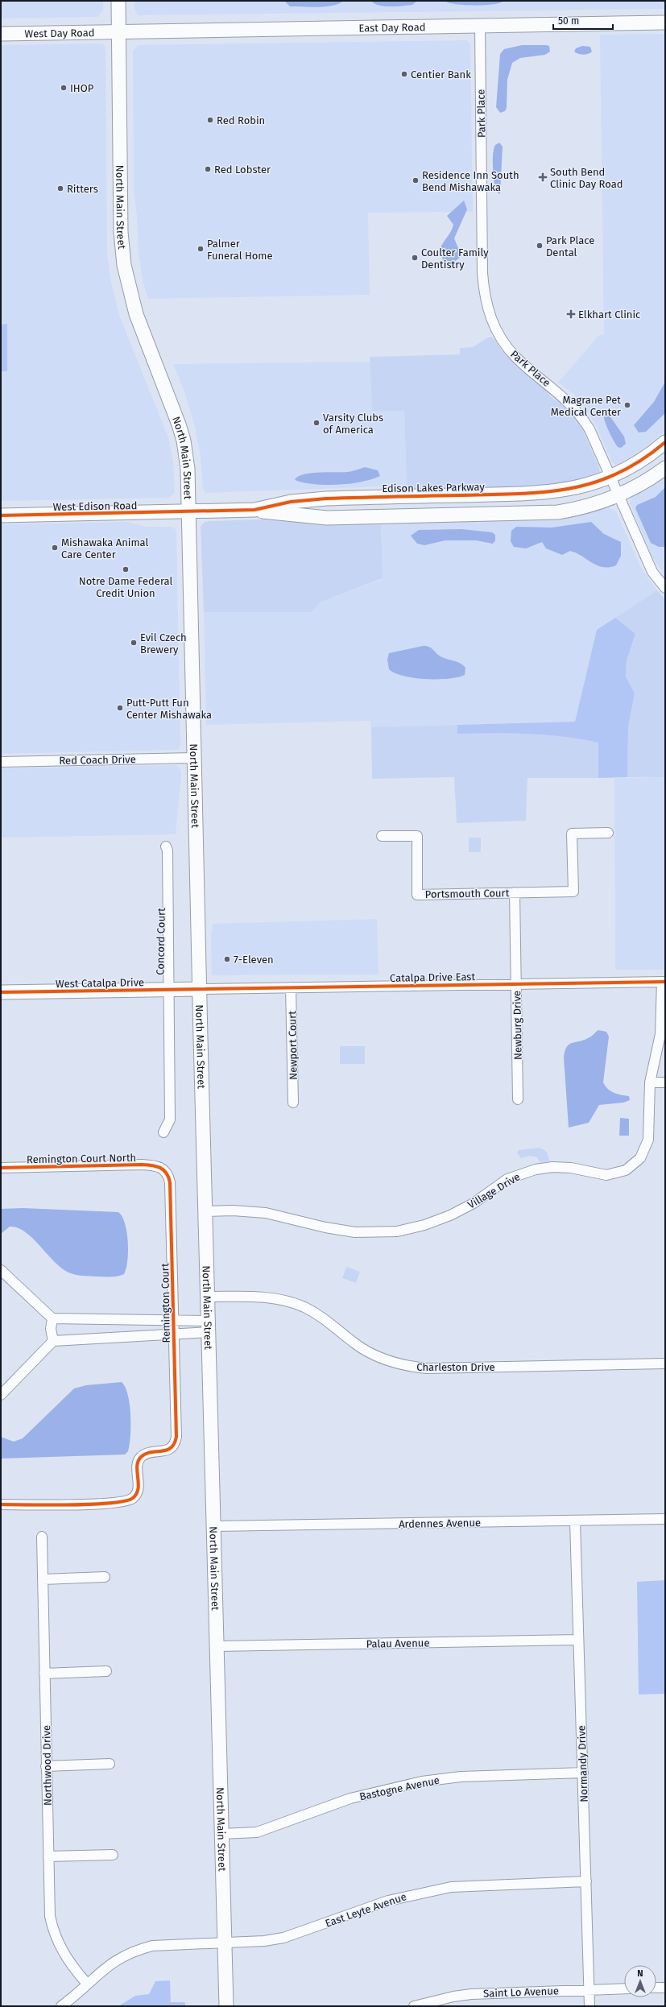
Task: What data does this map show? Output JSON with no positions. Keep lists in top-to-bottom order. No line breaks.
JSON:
{"streets":{"main road":["East Day Road","West Day Road","North Main Street","Edison Lakes Parkway","West Edison Road","West Catalpa Drive"],"street":["Park Place","Red Coach Drive","Portsmouth Court","Concord Court","Catalpa Drive East","Newburg Drive","Newport Court","Remington Court North","Village Drive","Remington Court","Charleston Drive","Ardennes Avenue","Palau Avenue","Normandy Drive","Northwood Drive","Bastogne Avenue","East Leyte Avenue","Saint Lo Avenue"]},"crossings":[["East Day Road","West Day Road"],["East Day Road","Park Place"],["East Day Road","North Main Street"],["West Day Road","North Main Street"],["Park Place","Edison Lakes Parkway"],["North Main Street","Edison Lakes Parkway"],["North Main Street","West Edison Road"],["North Main Street","Red Coach Drive"],["North Main Street","Catalpa Drive East"],["North Main Street","West Catalpa Drive"],["North Main Street","Village Drive"],["North Main Street","Remington Court"],["North Main Street","Charleston Drive"],["North Main Street","Ardennes Avenue"],["North Main Street","Palau Avenue"],["North Main Street","Bastogne Avenue"],["North Main Street","East Leyte Avenue"],["Edison Lakes Parkway","West Edison Road"],["Portsmouth Court","Newburg Drive"],["Concord Court","West Catalpa Drive"],["Catalpa Drive East","West Catalpa Drive"],["Catalpa Drive East","Newburg Drive"],["Catalpa Drive East","Newport Court"],["Catalpa Drive East","Village Drive"],["Remington Court North","Remington Court"],["Ardennes Avenue","Normandy Drive"],["Palau Avenue","Normandy Drive"],["Normandy Drive","Bastogne Avenue"],["Normandy Drive","East Leyte Avenue"],["Normandy Drive","Saint Lo Avenue"],["Northwood Drive","East Leyte Avenue"]],"places":{"other":["Centier Bank","IHOP","Red Robin","Red Lobster","Residence Inn South Bend Mishawaka","Ritters","Park Place Dental","Palmer Funeral Home","Coulter Family Dentistry","Magrane Pet Medical Center","Varsity Clubs of America","Mishawaka Animal Care Center","Notre Dame Federal Credit Union","Evil Czech Brewery","Putt-Putt Fun Center Mishawaka","7-Eleven"],"health":["South Bend Clinic Day Road","Elkhart Clinic"]},"scale_bar":"50 m","north":"top"}
